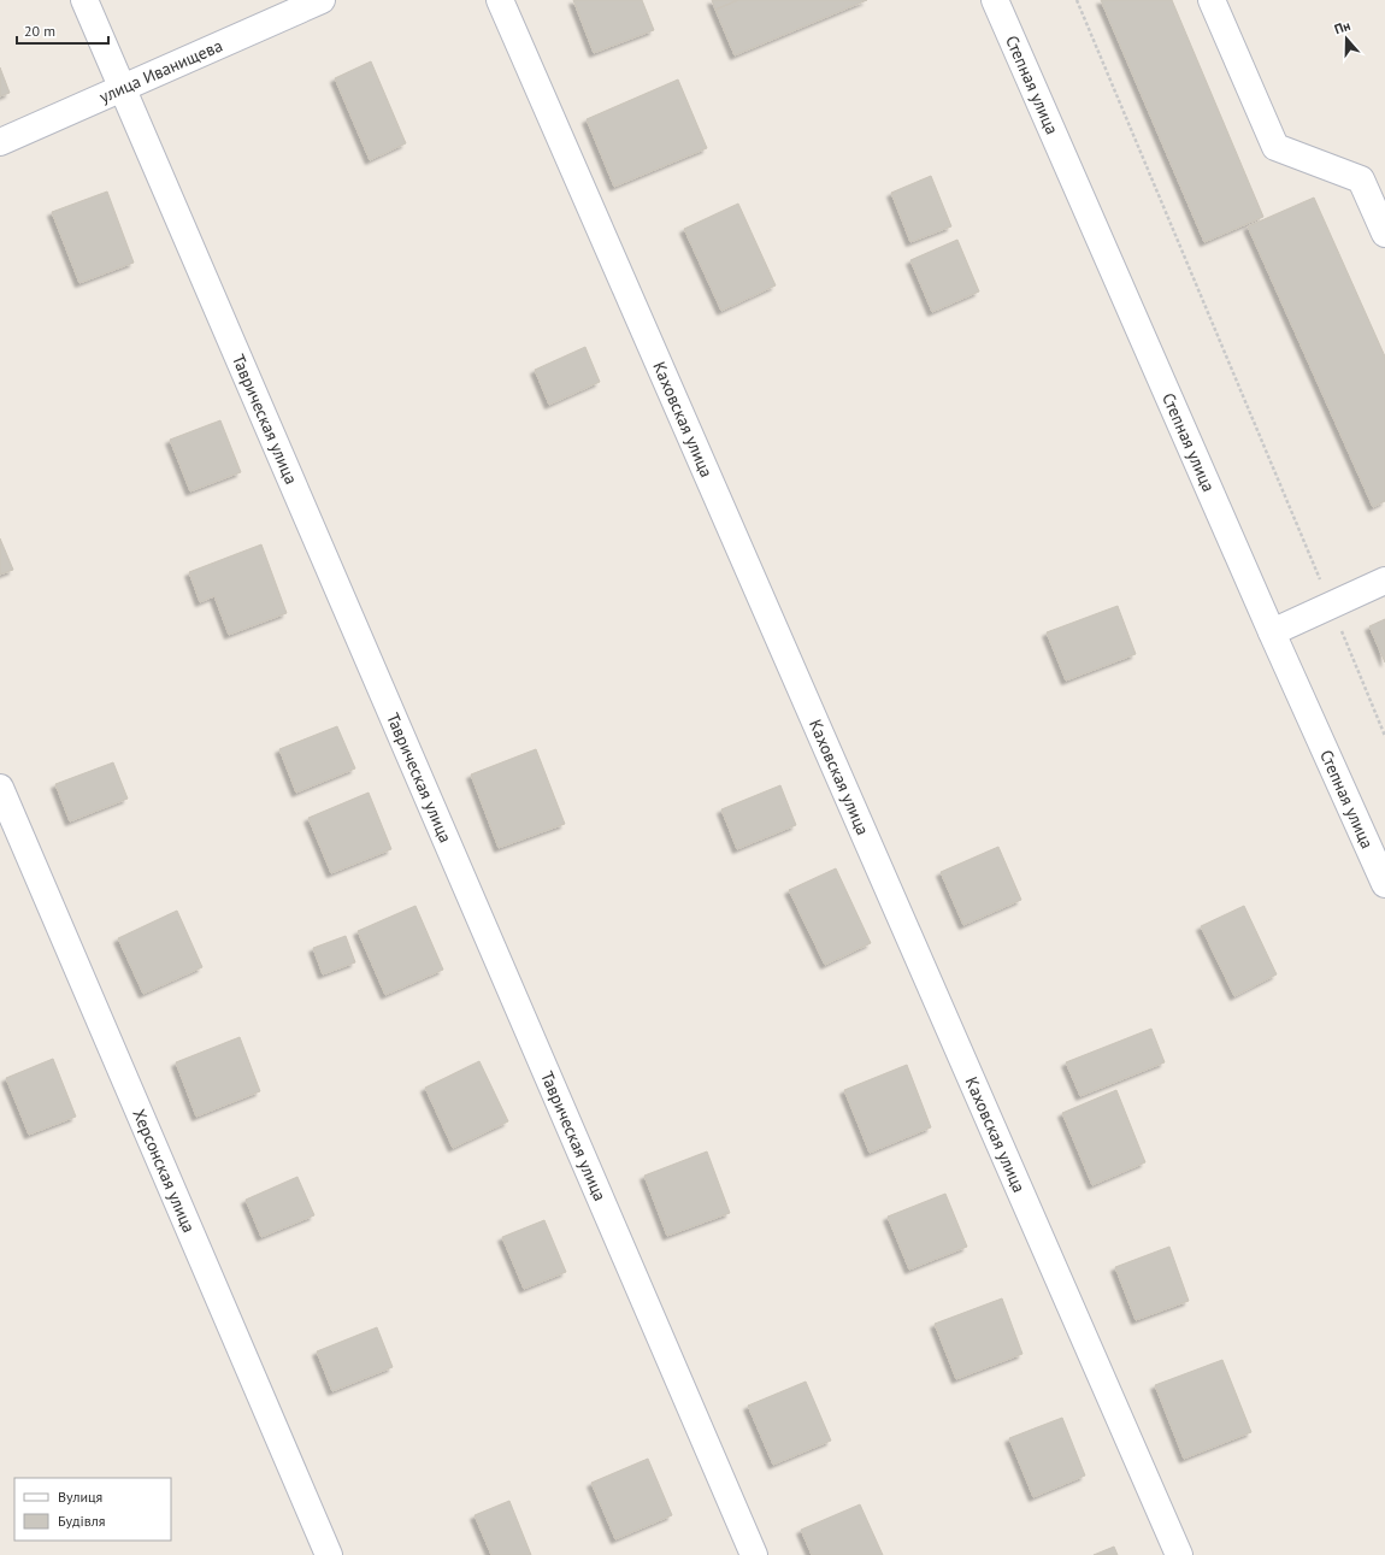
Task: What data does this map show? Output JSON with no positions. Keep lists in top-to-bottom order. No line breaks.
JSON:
{"streets":{"street":["улица Иванищева","Степная улица","Таврическая улица","Каховская улица","Херсонская улица"]},"crossings":[["улица Иванищева","Таврическая улица"]],"legend":["Вулиця","Будівля"],"scale_bar":"20 m","north":"top"}
